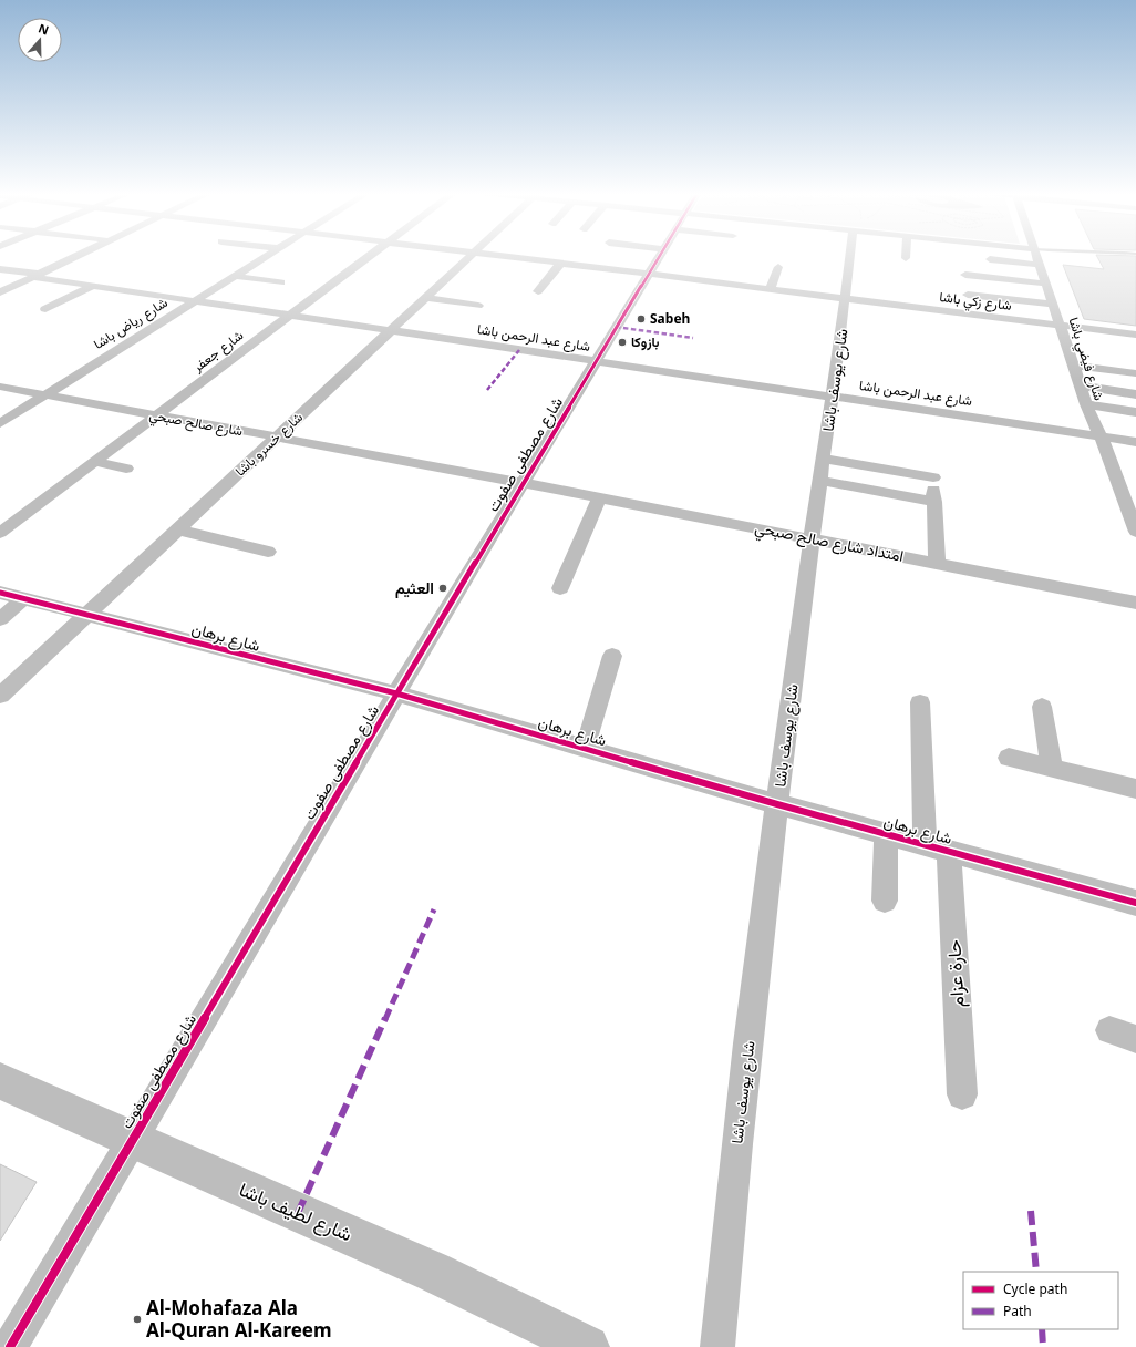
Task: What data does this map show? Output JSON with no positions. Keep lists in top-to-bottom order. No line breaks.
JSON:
{"streets":{"street":["شارع زكي باشا","شارع رياض باشا","شارع عبد الرحمن باشا","شارع جعفر","شارع فيضي باشا","شارع يوسف باشا","شارع صالح صبحي","شارع خسرو باشا","شارع مصطفى صفوت","امتداد شارع صالح صبحي","شارع برهان","حارة عزام","شارع لطيف باشا"]},"crossings":[["شارع زكي باشا","شارع فيضي باشا"],["شارع زكي باشا","شارع يوسف باشا"],["شارع زكي باشا","شارع مصطفى صفوت"],["شارع رياض باشا","شارع عبد الرحمن باشا"],["شارع رياض باشا","شارع صالح صبحي"],["شارع عبد الرحمن باشا","شارع جعفر"],["شارع عبد الرحمن باشا","شارع فيضي باشا"],["شارع عبد الرحمن باشا","شارع يوسف باشا"],["شارع عبد الرحمن باشا","شارع خسرو باشا"],["شارع عبد الرحمن باشا","شارع مصطفى صفوت"],["شارع جعفر","شارع صالح صبحي"],["شارع يوسف باشا","امتداد شارع صالح صبحي"],["شارع يوسف باشا","شارع برهان"],["شارع صالح صبحي","شارع خسرو باشا"],["شارع صالح صبحي","شارع مصطفى صفوت"],["شارع صالح صبحي","امتداد شارع صالح صبحي"],["شارع خسرو باشا","شارع برهان"],["شارع مصطفى صفوت","امتداد شارع صالح صبحي"],["شارع مصطفى صفوت","شارع برهان"],["شارع مصطفى صفوت","شارع لطيف باشا"],["شارع برهان","حارة عزام"]],"places":["Sabeh","بازوكا","العثيم","Al-Mohafaza Ala Al-Quran Al-Kareem"],"legend":["Cycle path","Path"],"north":"top"}
